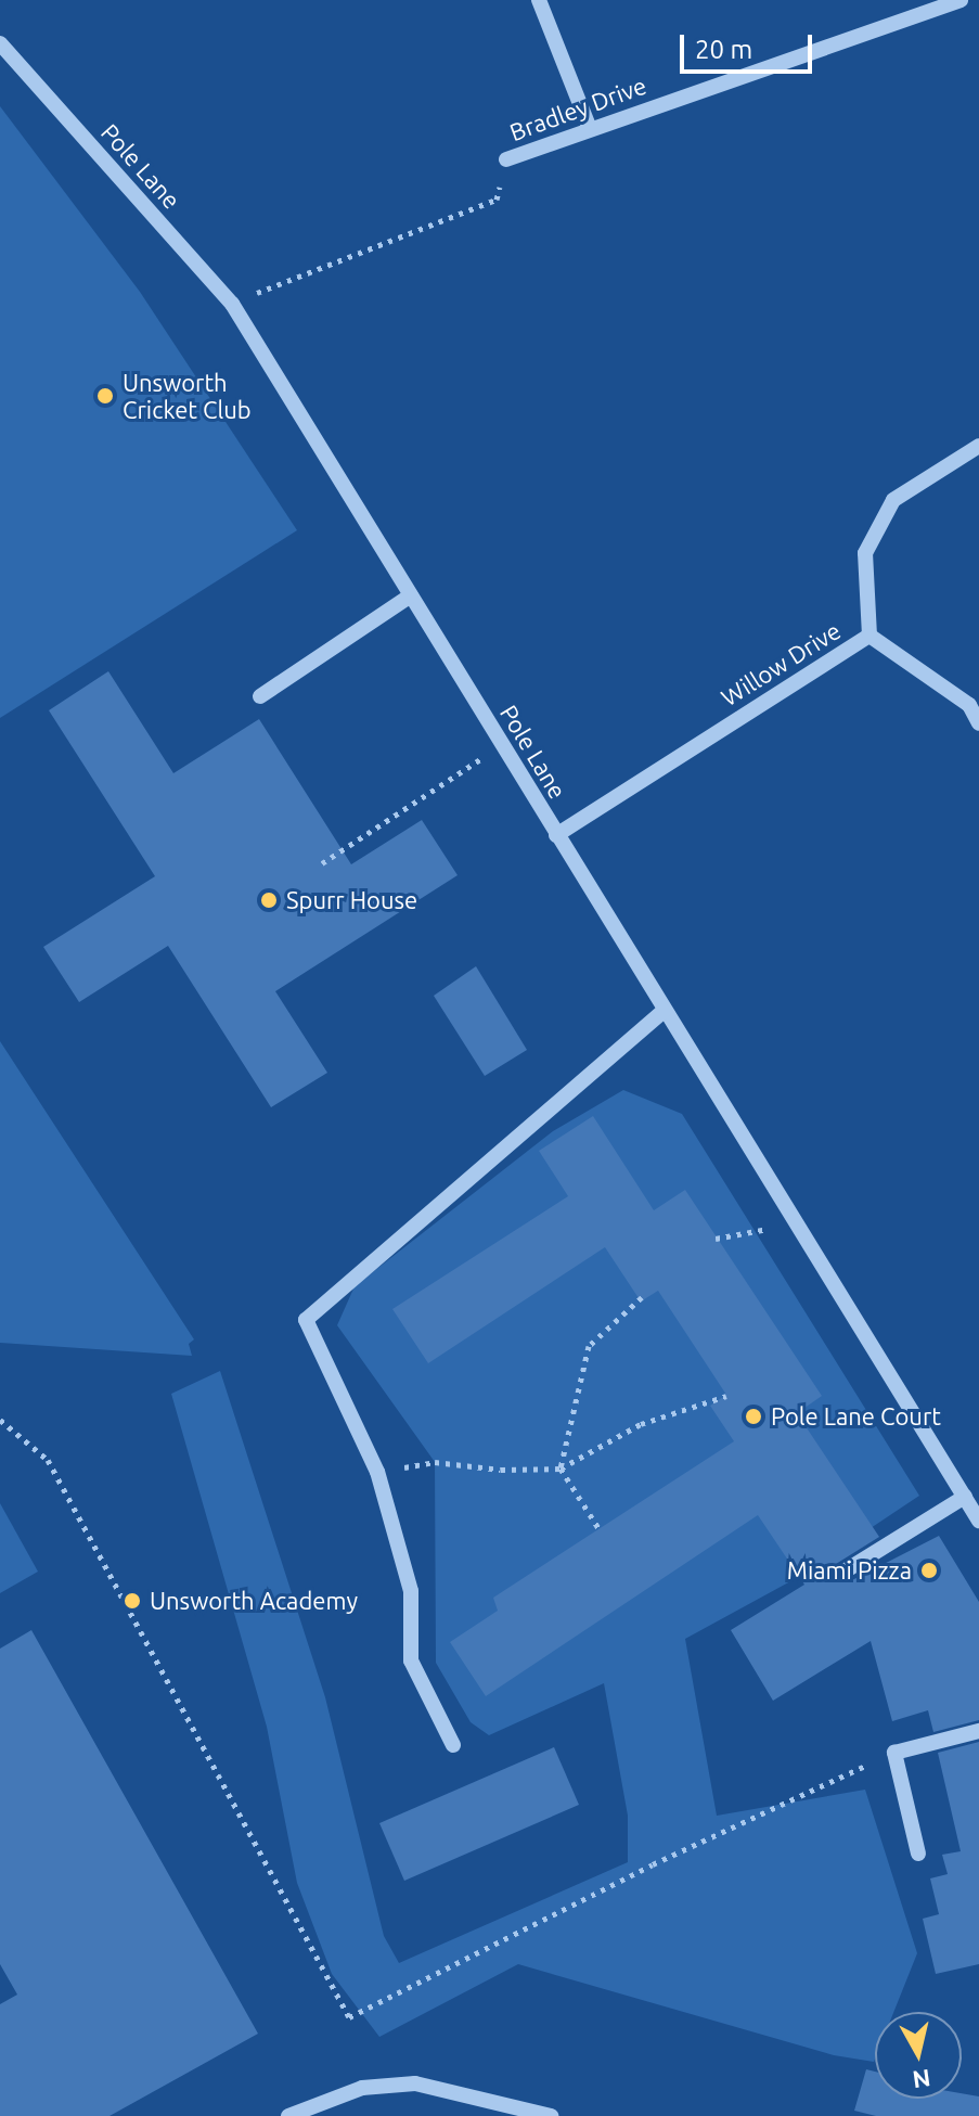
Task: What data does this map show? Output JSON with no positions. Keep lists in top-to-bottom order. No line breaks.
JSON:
{"streets":{"street":["Bradley Drive","Pole Lane","Willow Drive"]},"crossings":[["Pole Lane","Willow Drive"]],"places":["Unsworth Cricket Club","Spurr House","Pole Lane Court","Miami Pizza","Unsworth Academy"],"scale_bar":"20 m","north":"bottom"}
